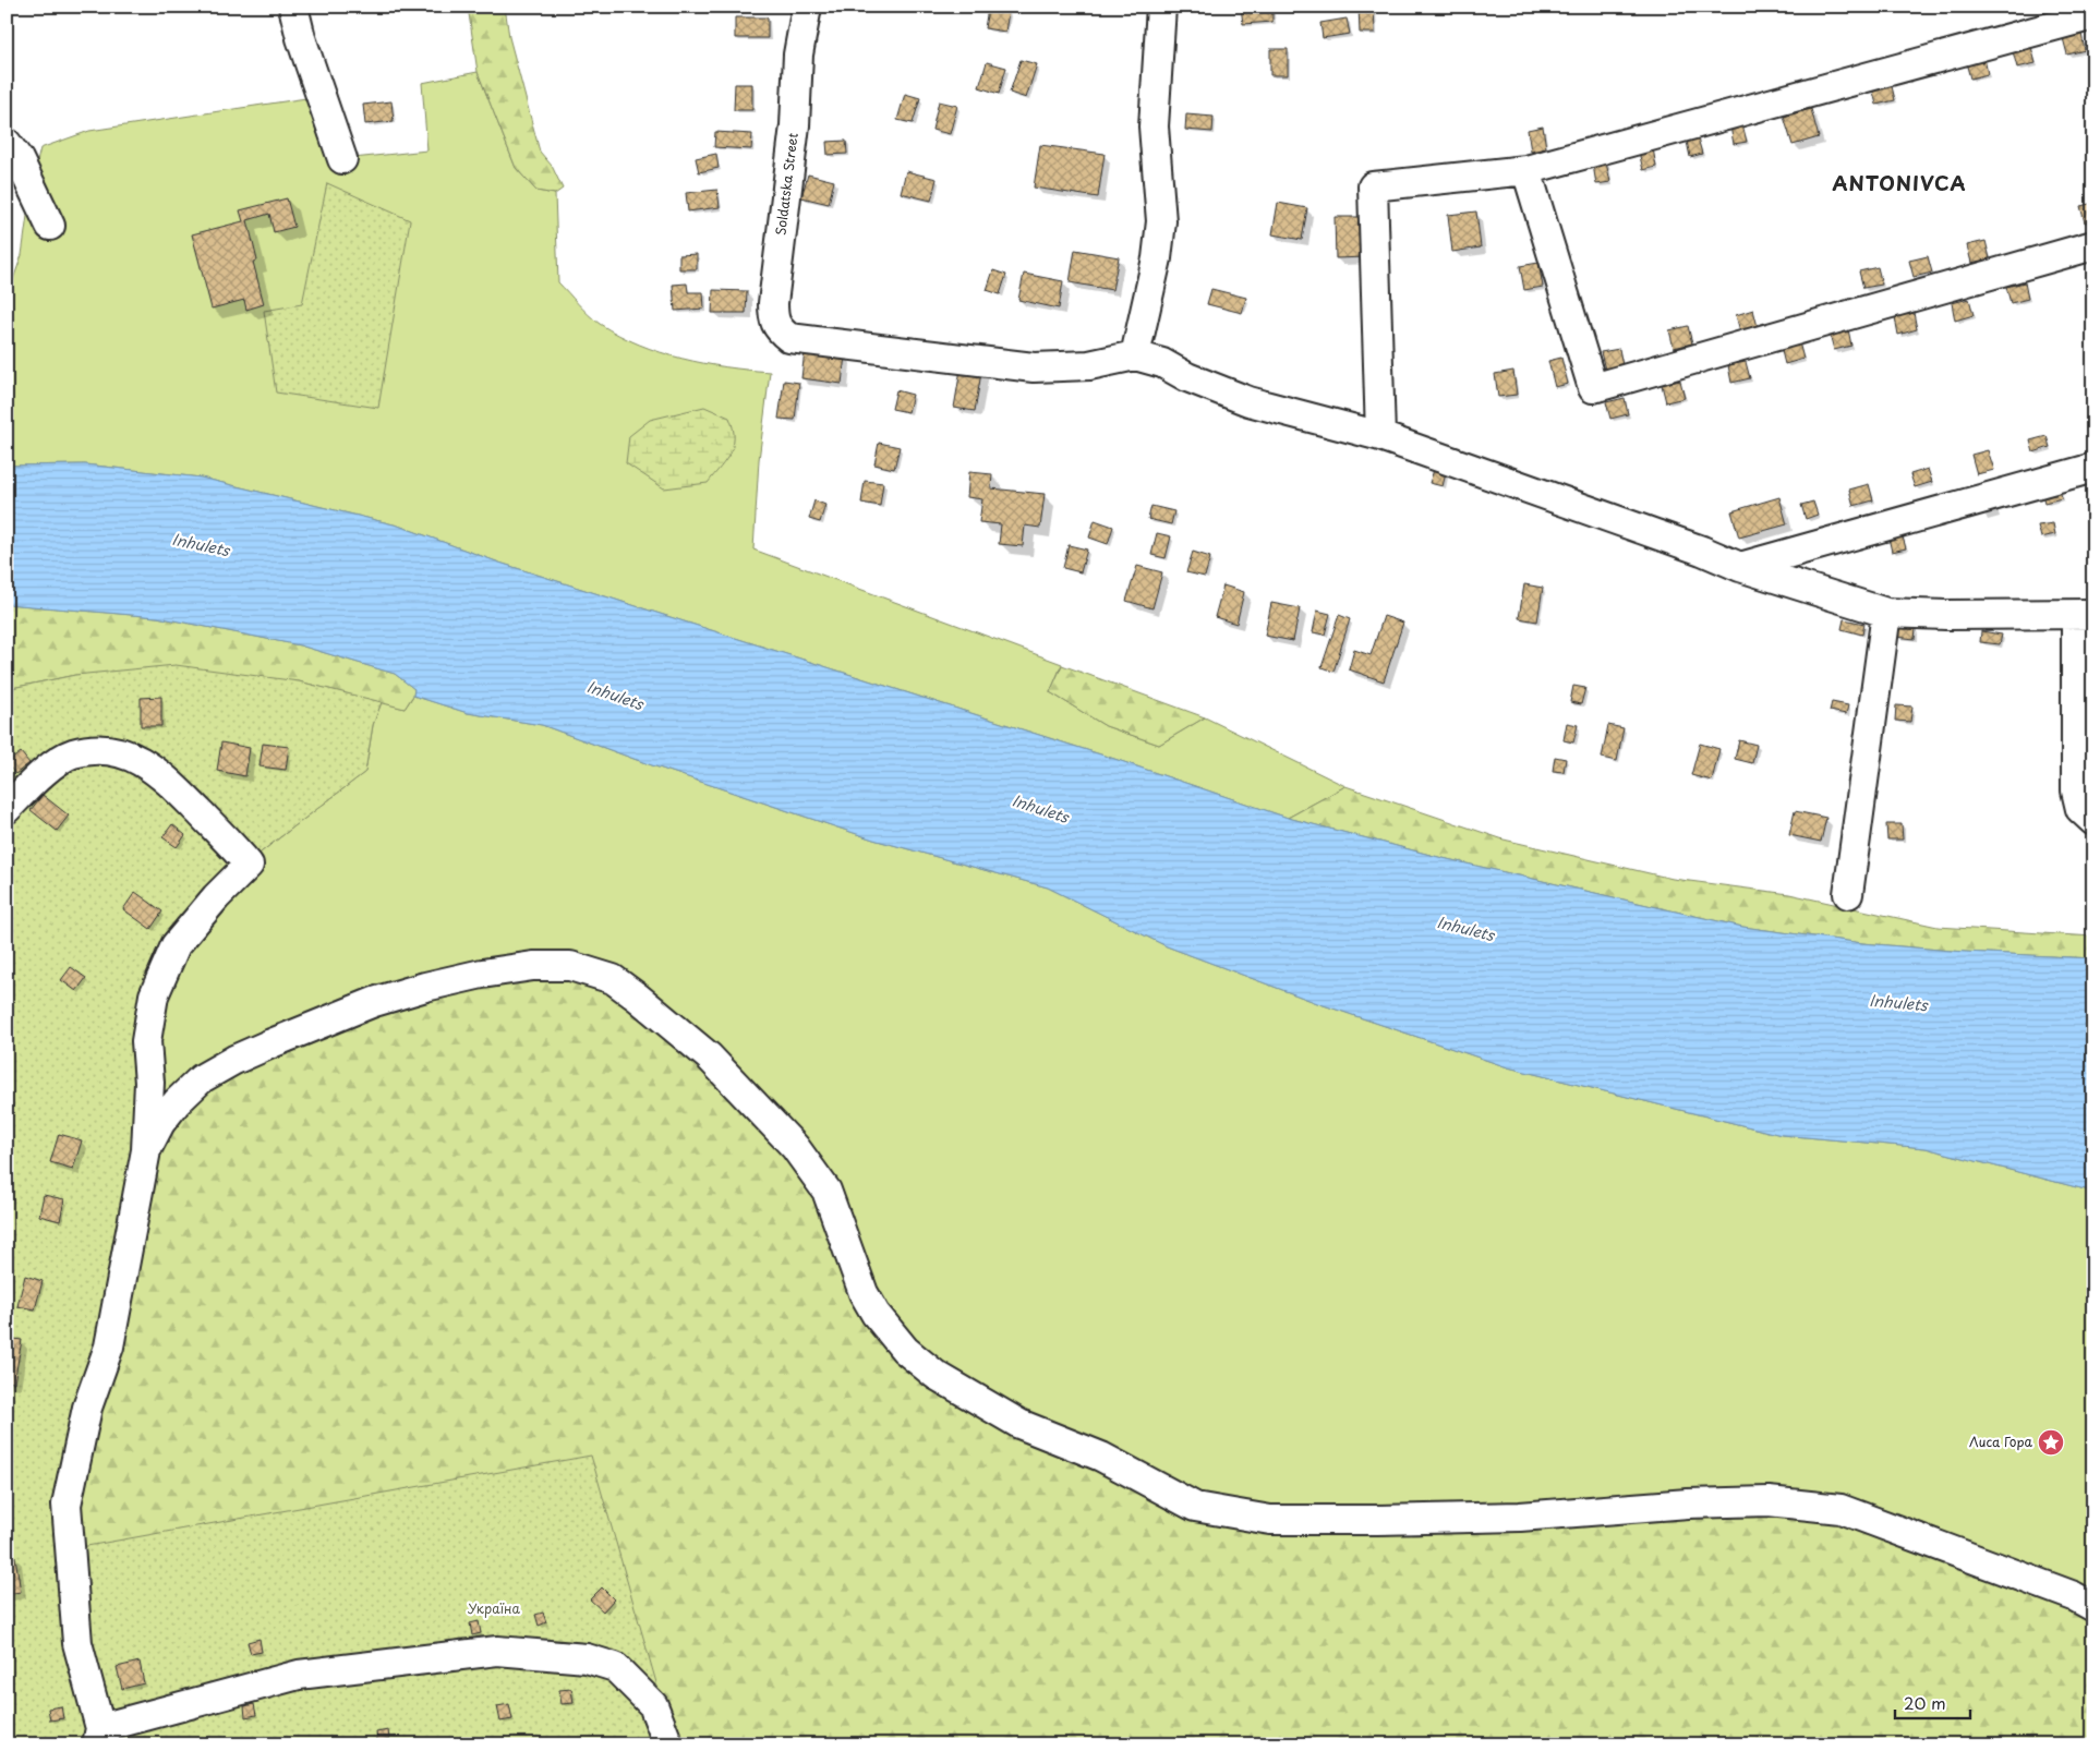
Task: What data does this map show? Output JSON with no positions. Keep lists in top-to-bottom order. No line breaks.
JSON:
{"streets":{"street":["Soldatska Street"]},"districts":["ANTONIVCA"],"water":["Inhulets"],"parks":["Україна"],"places":{"place":["Лиса Гора"]},"scale_bar":"20 m"}
